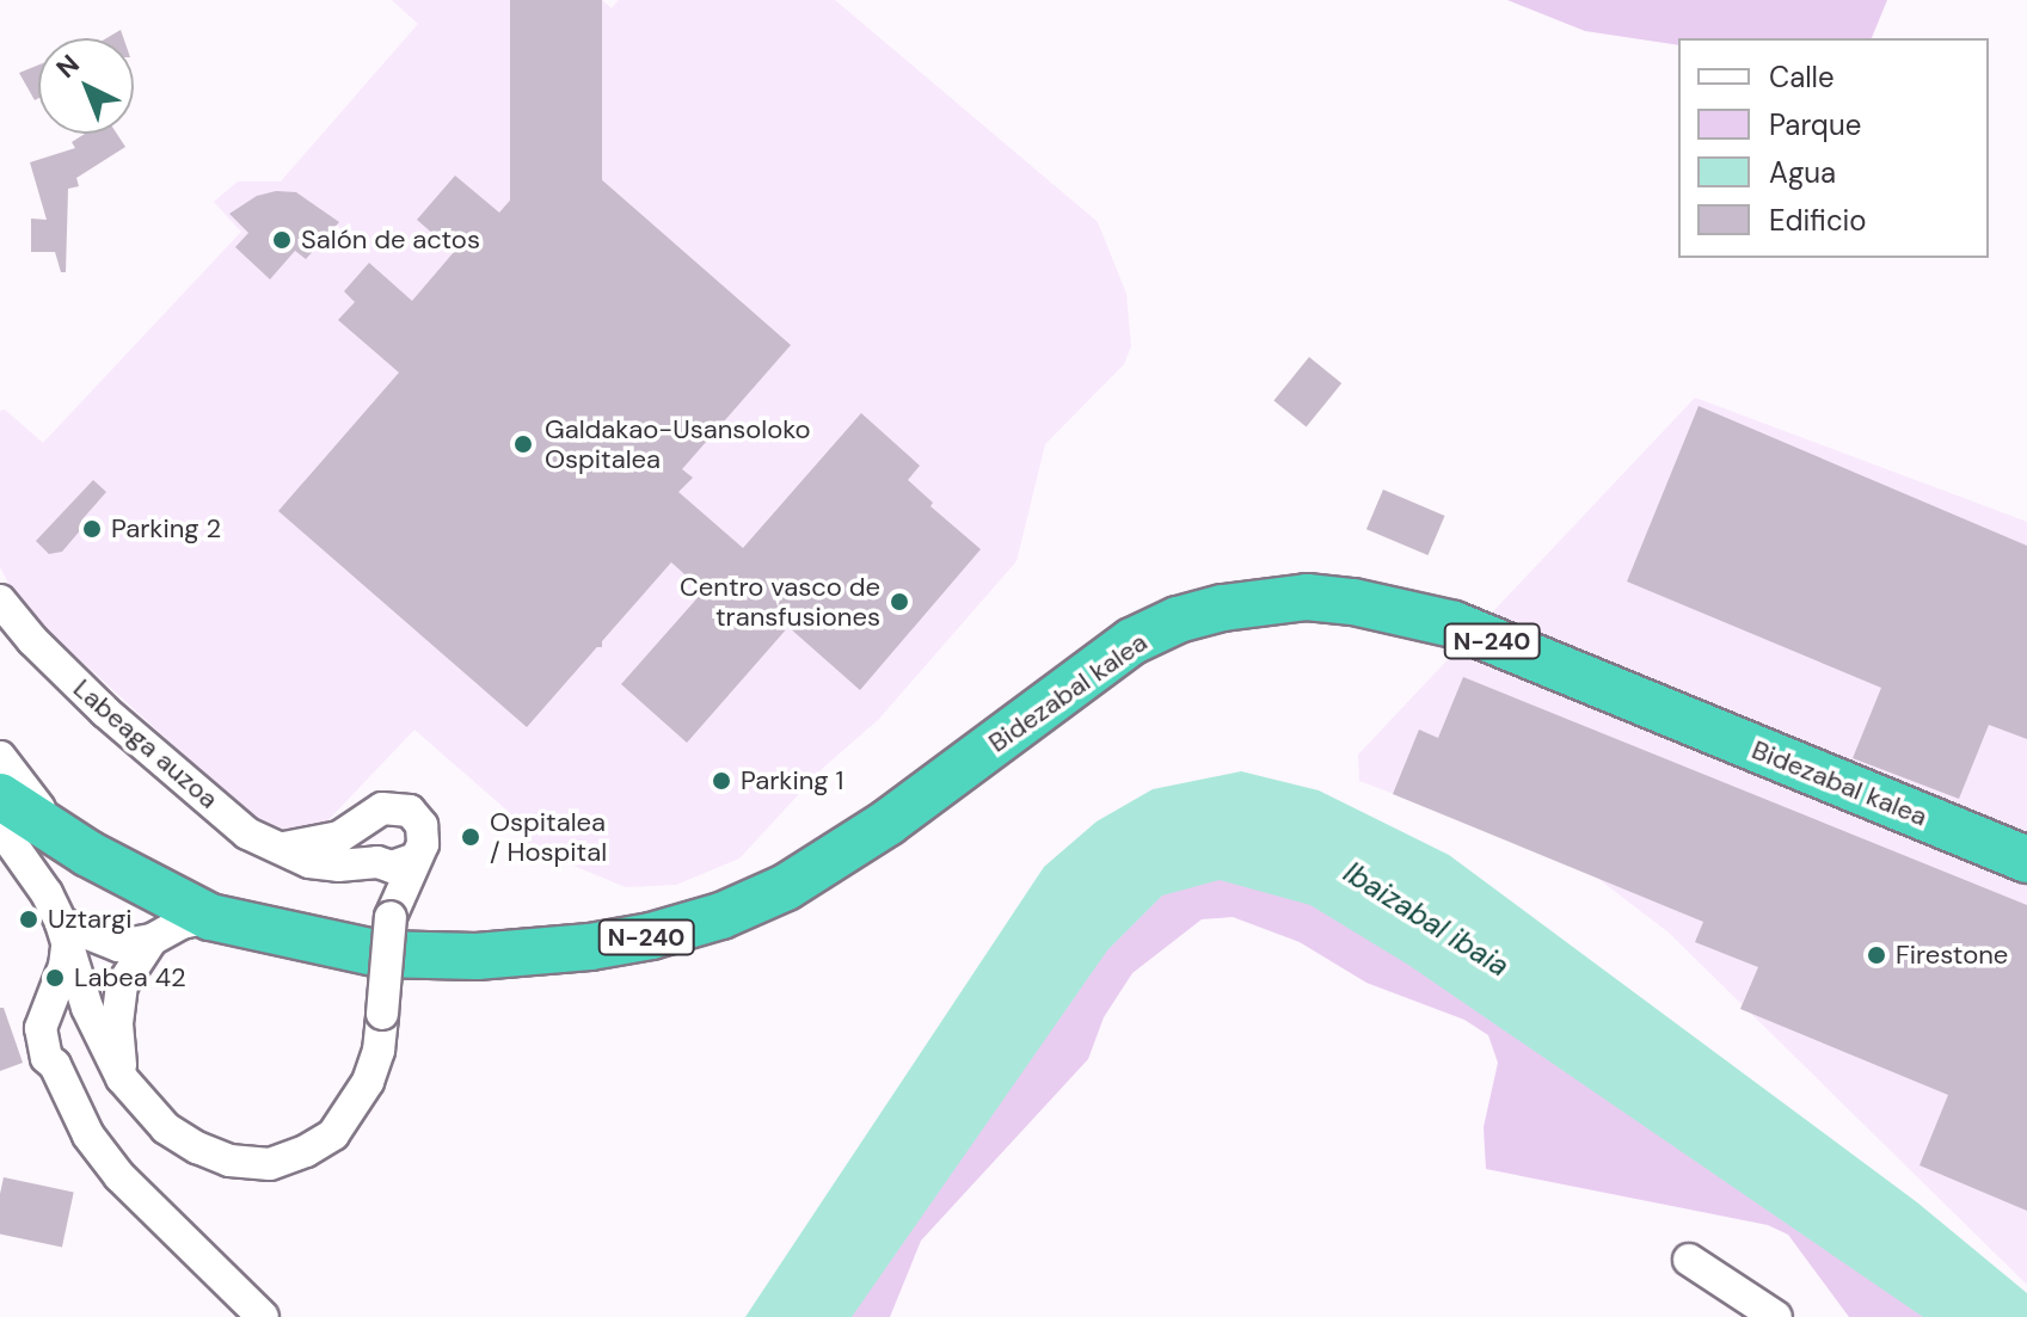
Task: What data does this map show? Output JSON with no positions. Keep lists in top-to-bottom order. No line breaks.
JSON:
{"streets":{"highway":["N-240","Bidezabal kalea"],"street":["Labeaga auzoa"]},"crossings":[["N-240","Bidezabal kalea"]],"water":["Ibaizabal ibaia"],"places":["Salón de actos","Galdakao-Usansoloko Ospitalea","Parking 2","Centro vasco de transfusiones","Parking 1","Ospitalea / Hospital","Uztargi","Firestone","Labea 42"],"legend":["Calle","Parque","Agua","Edificio"],"north":"top left"}
